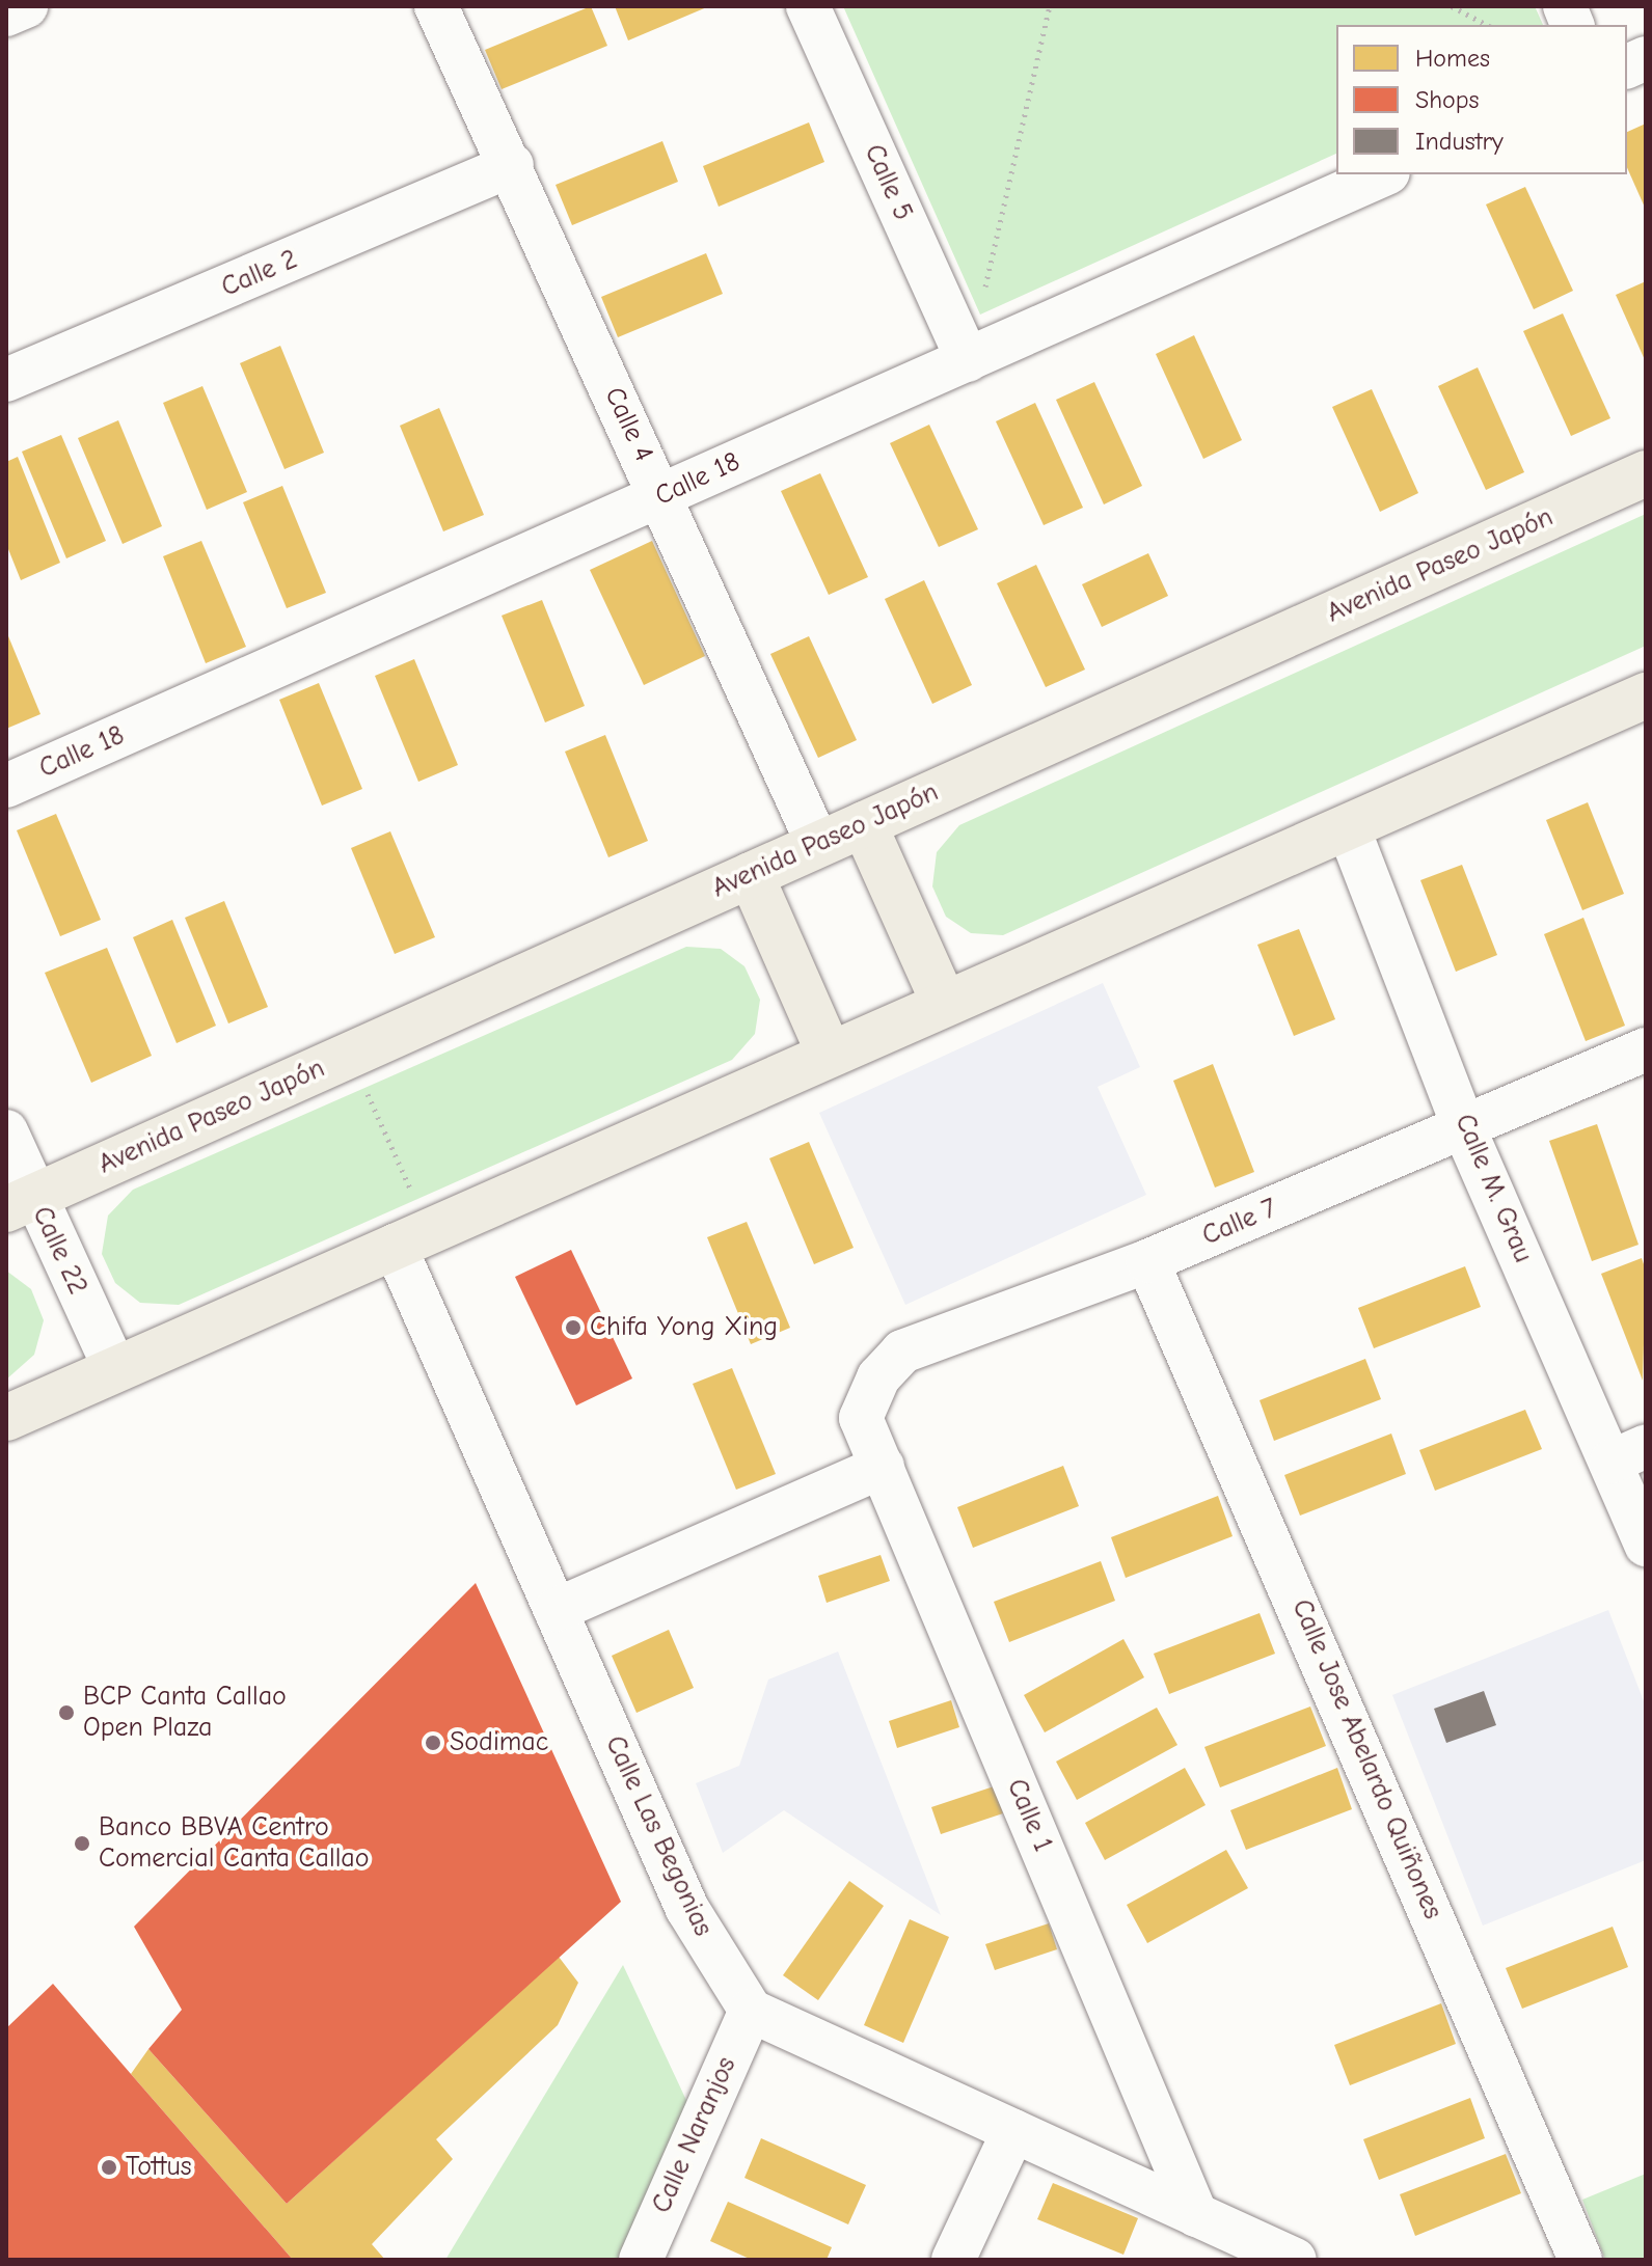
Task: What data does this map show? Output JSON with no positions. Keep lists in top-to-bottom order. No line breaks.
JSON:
{"streets":{"main road":["Avenida Paseo Japón"],"street":["Calle 5","Calle 2","Calle 4","Calle 18","Calle M. Grau","Calle 7","Calle 22","Calle Jose Abelardo Quiñones","Calle 1","Calle Las Begonias","Calle Naranjos"]},"crossings":[["Calle 5","Calle 18"],["Calle 2","Calle 4"],["Calle 4","Calle 18"],["Calle 4","Avenida Paseo Japón"],["Avenida Paseo Japón","Calle 22"],["Calle M. Grau","Calle 7"],["Calle 7","Calle Jose Abelardo Quiñones"],["Calle 7","Calle 1"],["Calle Las Begonias","Calle Naranjos"]],"places":["Chifa Yong Xing","BCP Canta Callao Open Plaza","Sodimac","Banco BBVA Centro Comercial Canta Callao","Tottus"],"legend":["Homes","Shops","Industry"]}
